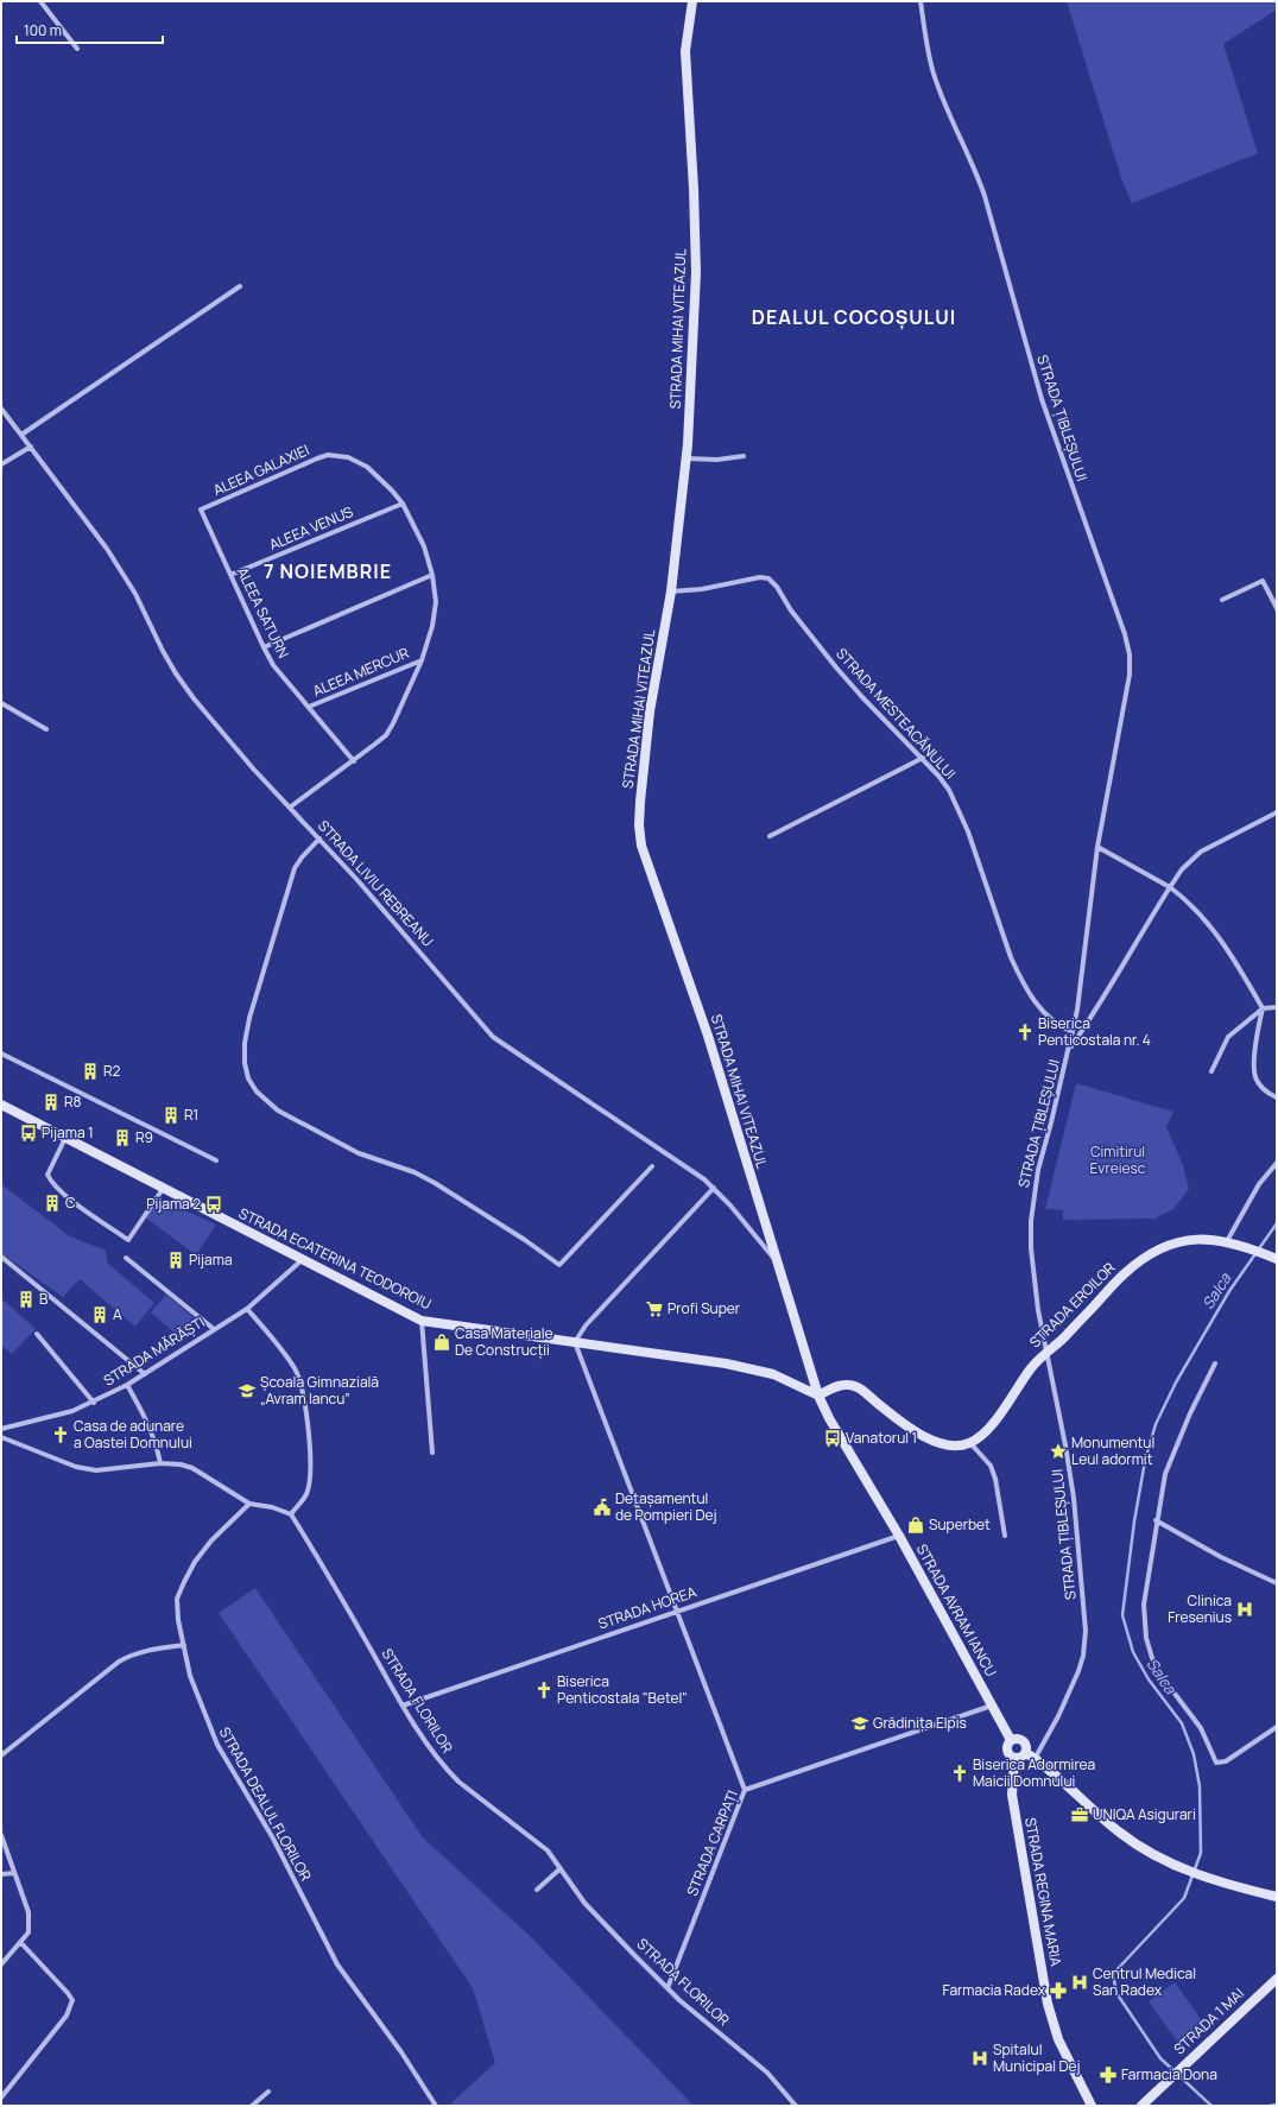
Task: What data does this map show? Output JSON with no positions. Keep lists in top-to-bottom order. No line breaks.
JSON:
{"streets":{"main road":["STRADA MIHAI VITEAZUL","STRADA ECATERINA TEODOROIU","STRADA EROILOR","STRADA AVRAM IANCU","STRADA REGINA MARIA","STRADA 1 MAI"],"street":["STRADA ȚIBLEȘULUI","ALEEA GALAXIEI","ALEEA VENUS","ALEEA SATURN","ALEEA MERCUR","STRADA MESTEACĂNULUI","STRADA LIVIU REBREANU","STRADA MĂRĂȘTI","STRADA HOREA","STRADA FLORILOR","STRADA DEALUL FLORILOR","STRADA CARPAȚI"]},"crossings":[["STRADA MIHAI VITEAZUL","STRADA MESTEACĂNULUI"],["STRADA MIHAI VITEAZUL","STRADA LIVIU REBREANU"],["STRADA MIHAI VITEAZUL","STRADA ECATERINA TEODOROIU"],["STRADA MIHAI VITEAZUL","STRADA AVRAM IANCU"],["STRADA ȚIBLEȘULUI","STRADA MESTEACĂNULUI"],["STRADA ȚIBLEȘULUI","STRADA EROILOR"],["ALEEA GALAXIEI","ALEEA VENUS"],["ALEEA GALAXIEI","ALEEA SATURN"],["ALEEA GALAXIEI","ALEEA MERCUR"],["ALEEA GALAXIEI","STRADA LIVIU REBREANU"],["ALEEA VENUS","ALEEA SATURN"],["ALEEA SATURN","ALEEA MERCUR"],["STRADA ECATERINA TEODOROIU","STRADA MĂRĂȘTI"],["STRADA ECATERINA TEODOROIU","STRADA AVRAM IANCU"],["STRADA HOREA","STRADA AVRAM IANCU"],["STRADA HOREA","STRADA FLORILOR"],["STRADA AVRAM IANCU","STRADA CARPAȚI"],["STRADA AVRAM IANCU","STRADA REGINA MARIA"],["STRADA FLORILOR","STRADA CARPAȚI"]],"districts":["DEALUL COCOȘULUI","7 NOIEMBRIE"],"water":["Salca"],"parks":["Cimitirul Evreiesc"],"places":{"church":["Biserica Penticostala nr. 4","Casa de adunare a Oastei Domnului","Biserica Penticostala \"Betel\"","Biserica Adormirea Maicii Domnului"],"building":["R2","R8","R1","R9","C","Pijama","B","A"],"bus stop":["Pijama 1","Pijama 2","Vanatorul 1"],"supermarket":["Profi Super"],"shop":["Casa Materiale De Construcții","Superbet"],"school or university":["Școala Gimnazială „Avram Iancu”","Grădinița Elpis"],"place":["Monumentul Leul adormit"],"public building":["Detașamentul de Pompieri Dej"],"hospital":["Clinica Fresenius","Centrul Medical San Radex","Spitalul Municipal Dej"],"office":["UNIQA Asigurari"],"pharmacy":["Farmacia Radex","Farmacia Dona"]},"scale_bar":"100 m"}
